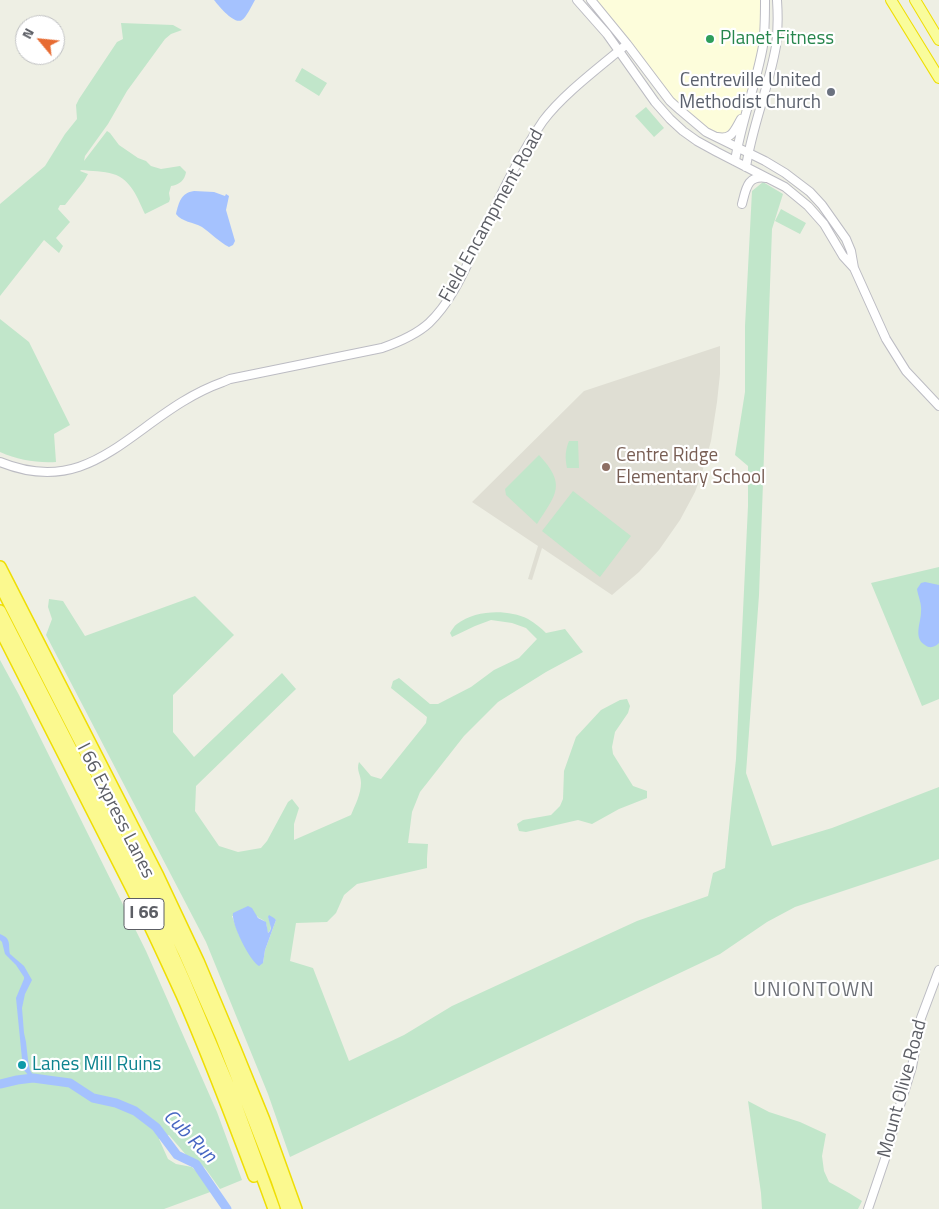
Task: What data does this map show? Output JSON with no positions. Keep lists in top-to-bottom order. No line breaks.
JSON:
{"streets":{"highway":["I 66 Express Lanes","I 66"],"street":["Field Encampment Road","Mount Olive Road"]},"districts":["UNIONTOWN"],"water":["Cub Run"],"places":["Planet Fitness","Centreville United Methodist Church","Centre Ridge Elementary School","Lanes Mill Ruins"],"north":"top left"}
